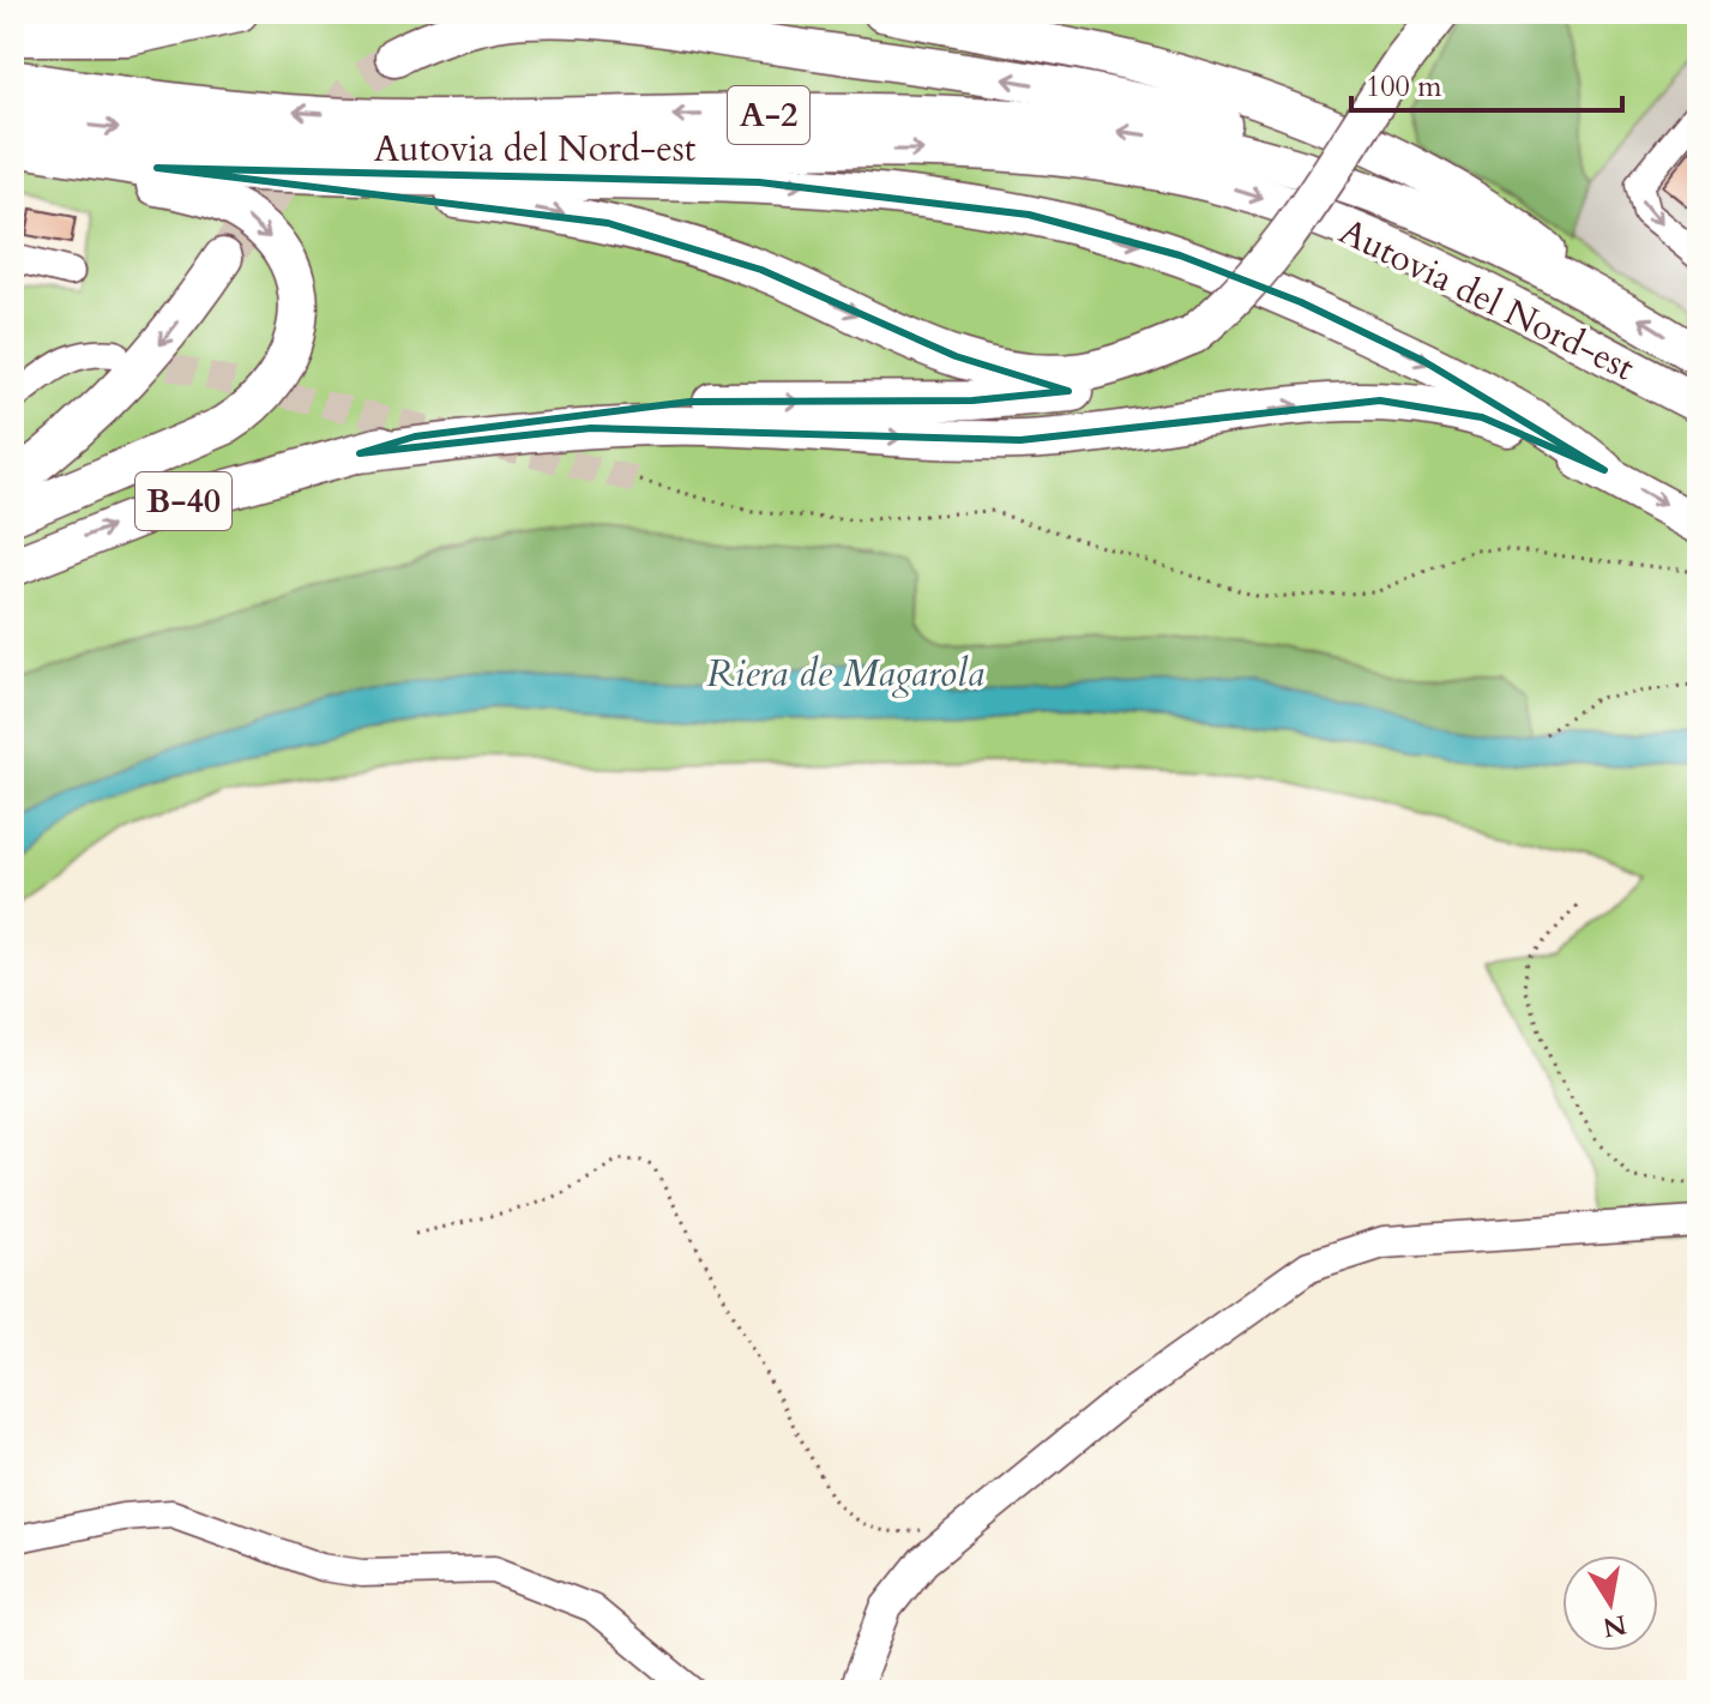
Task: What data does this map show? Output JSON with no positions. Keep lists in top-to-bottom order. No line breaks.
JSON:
{"streets":{"highway":["A-2","Autovia del Nord-est","B-40"]},"water":["Riera de Magarola"],"scale_bar":"100 m","north":"bottom"}
